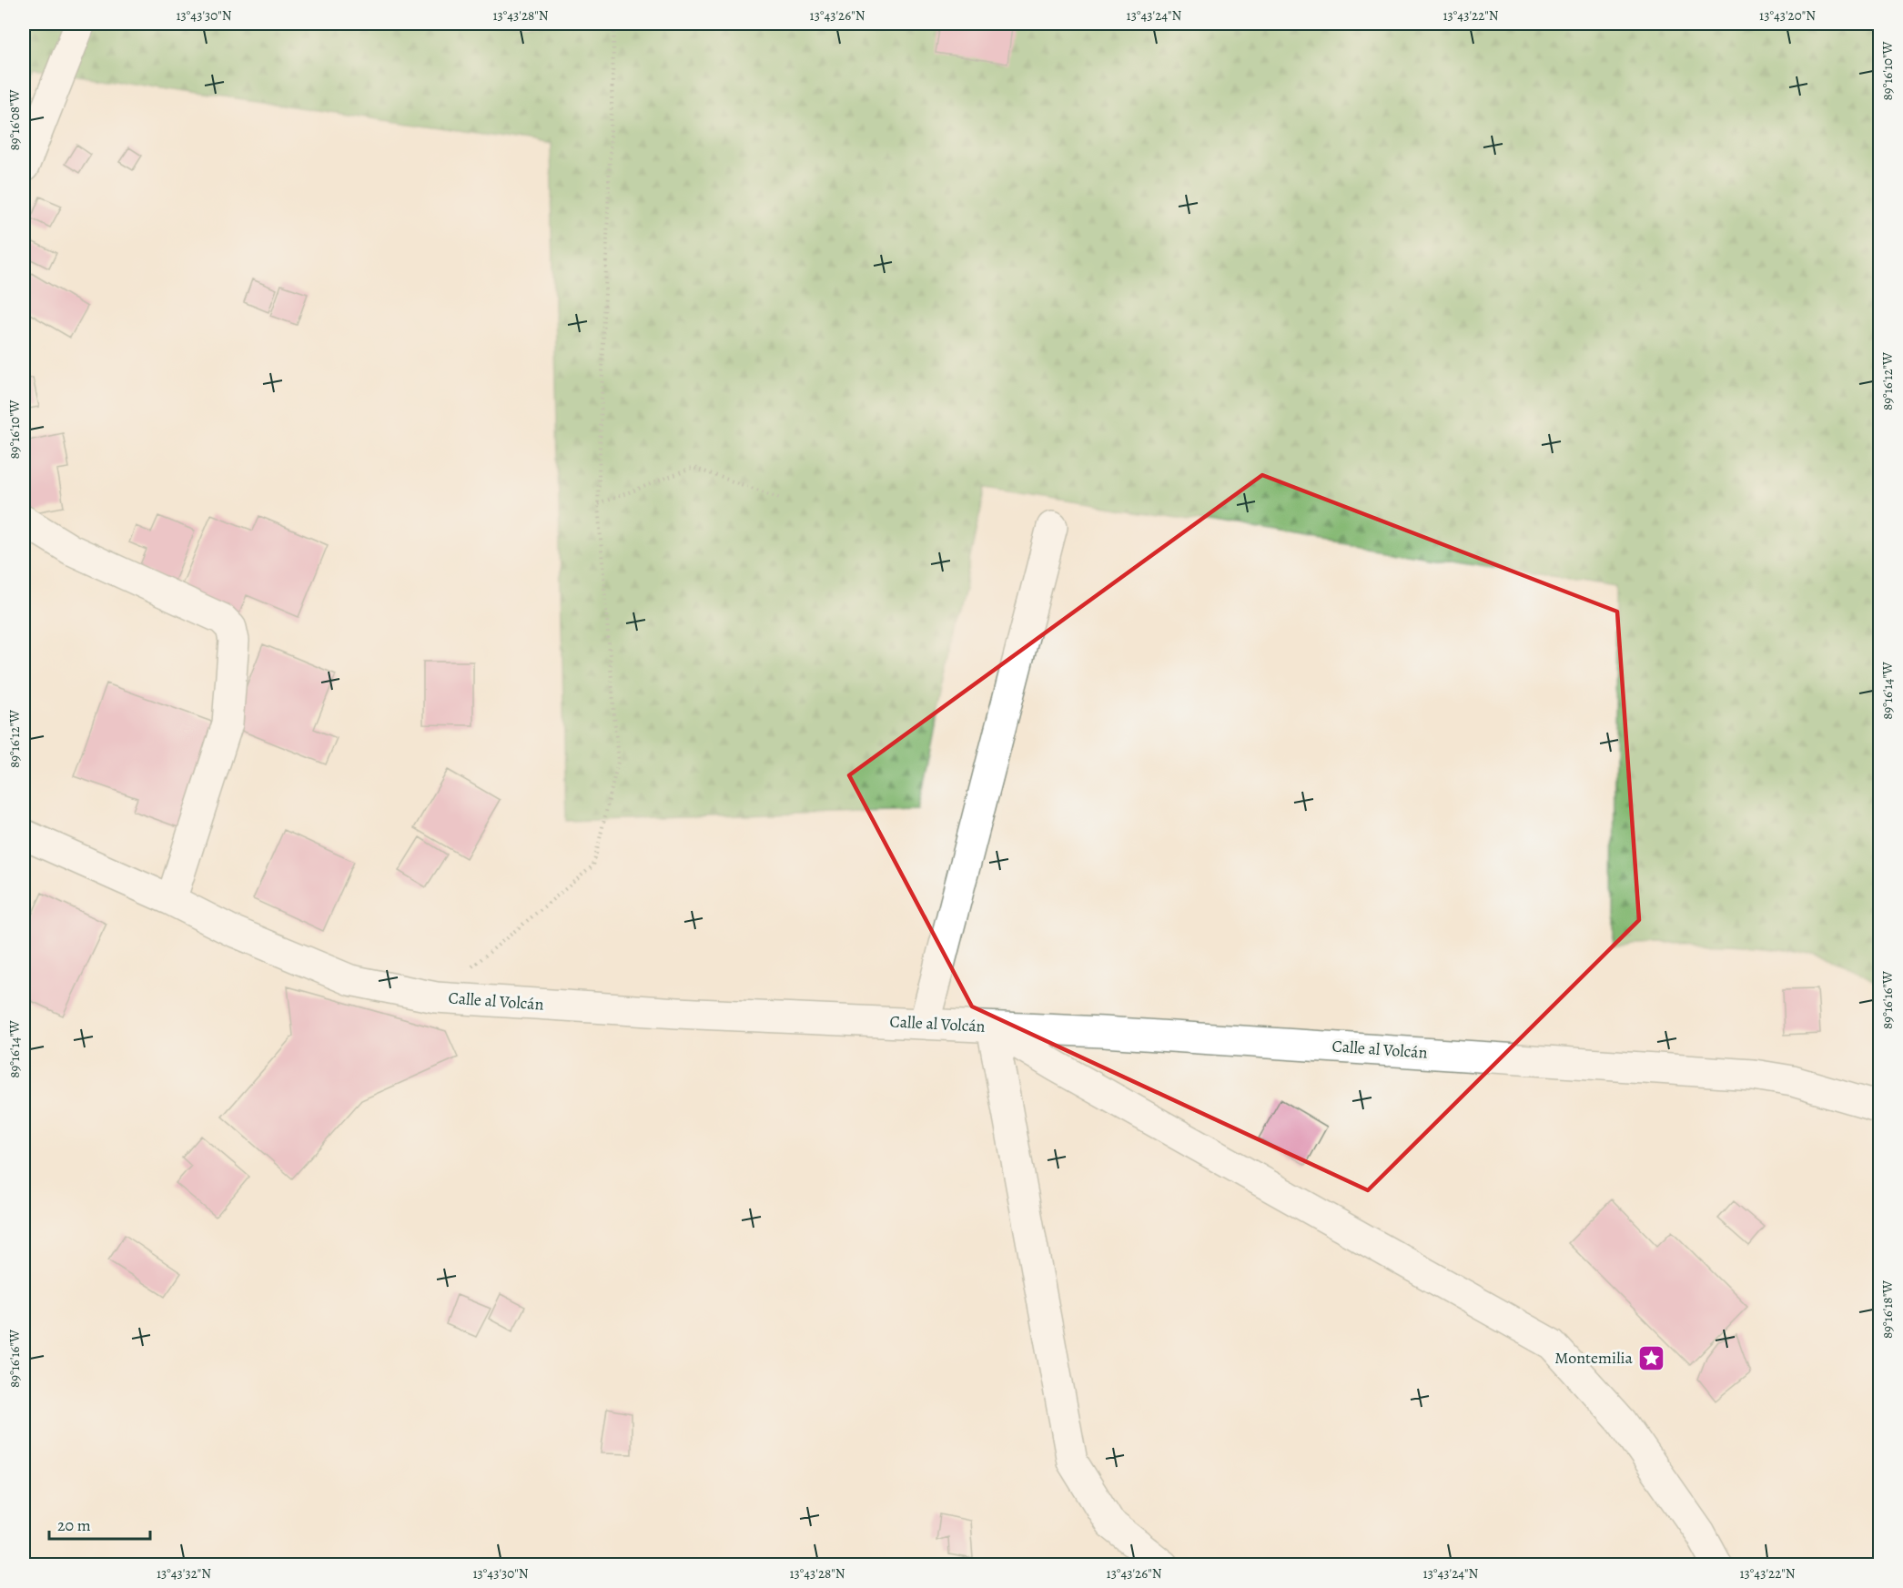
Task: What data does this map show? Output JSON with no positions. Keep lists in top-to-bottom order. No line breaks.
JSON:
{"streets":{"street":["Calle al Volcán"]},"places":{"place":["Montemilia"]},"scale_bar":"20 m","coordinates":["13°43'30\"N","13°43'28\"N","13°43'26\"N","13°43'24\"N","13°43'22\"N","13°43'20\"N","89°16'10\"W","89°16'08\"W","89°16'12\"W","89°16'14\"W","89°16'16\"W","89°16'18\"W","13°43'32\"N"]}
